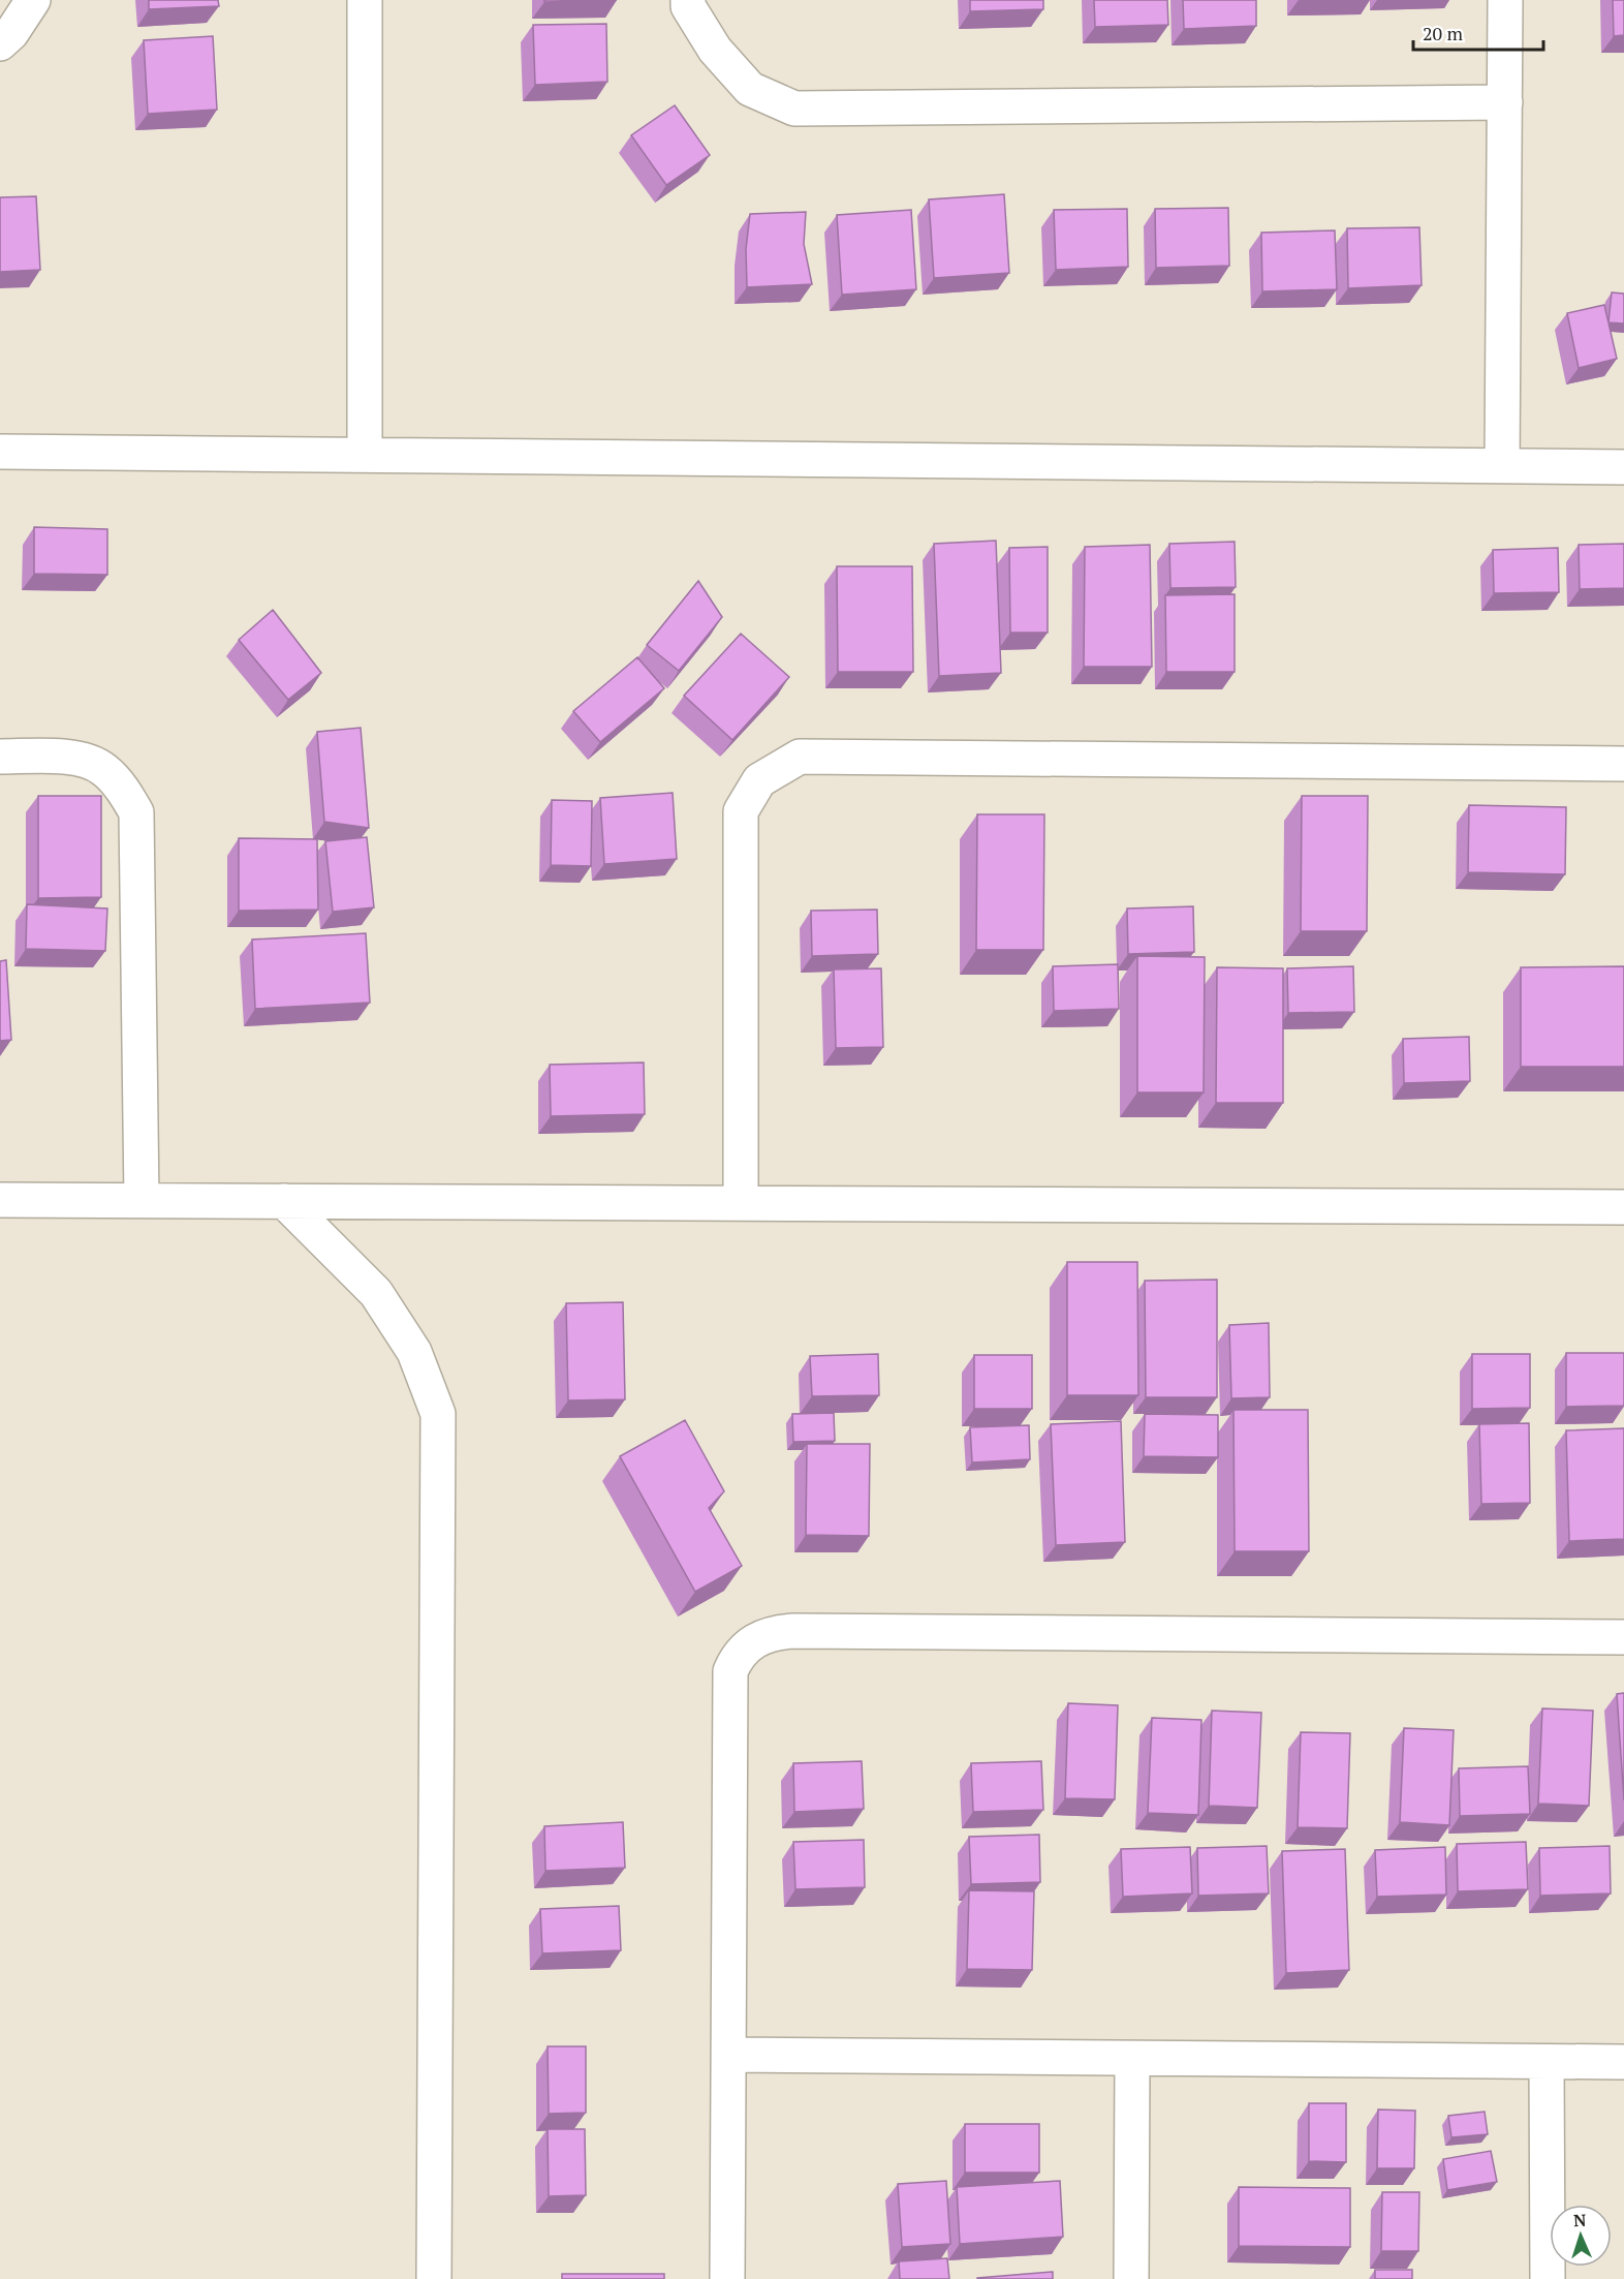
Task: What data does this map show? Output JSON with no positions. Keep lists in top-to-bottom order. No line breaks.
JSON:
{"scale_bar":"20 m","north":"top"}
